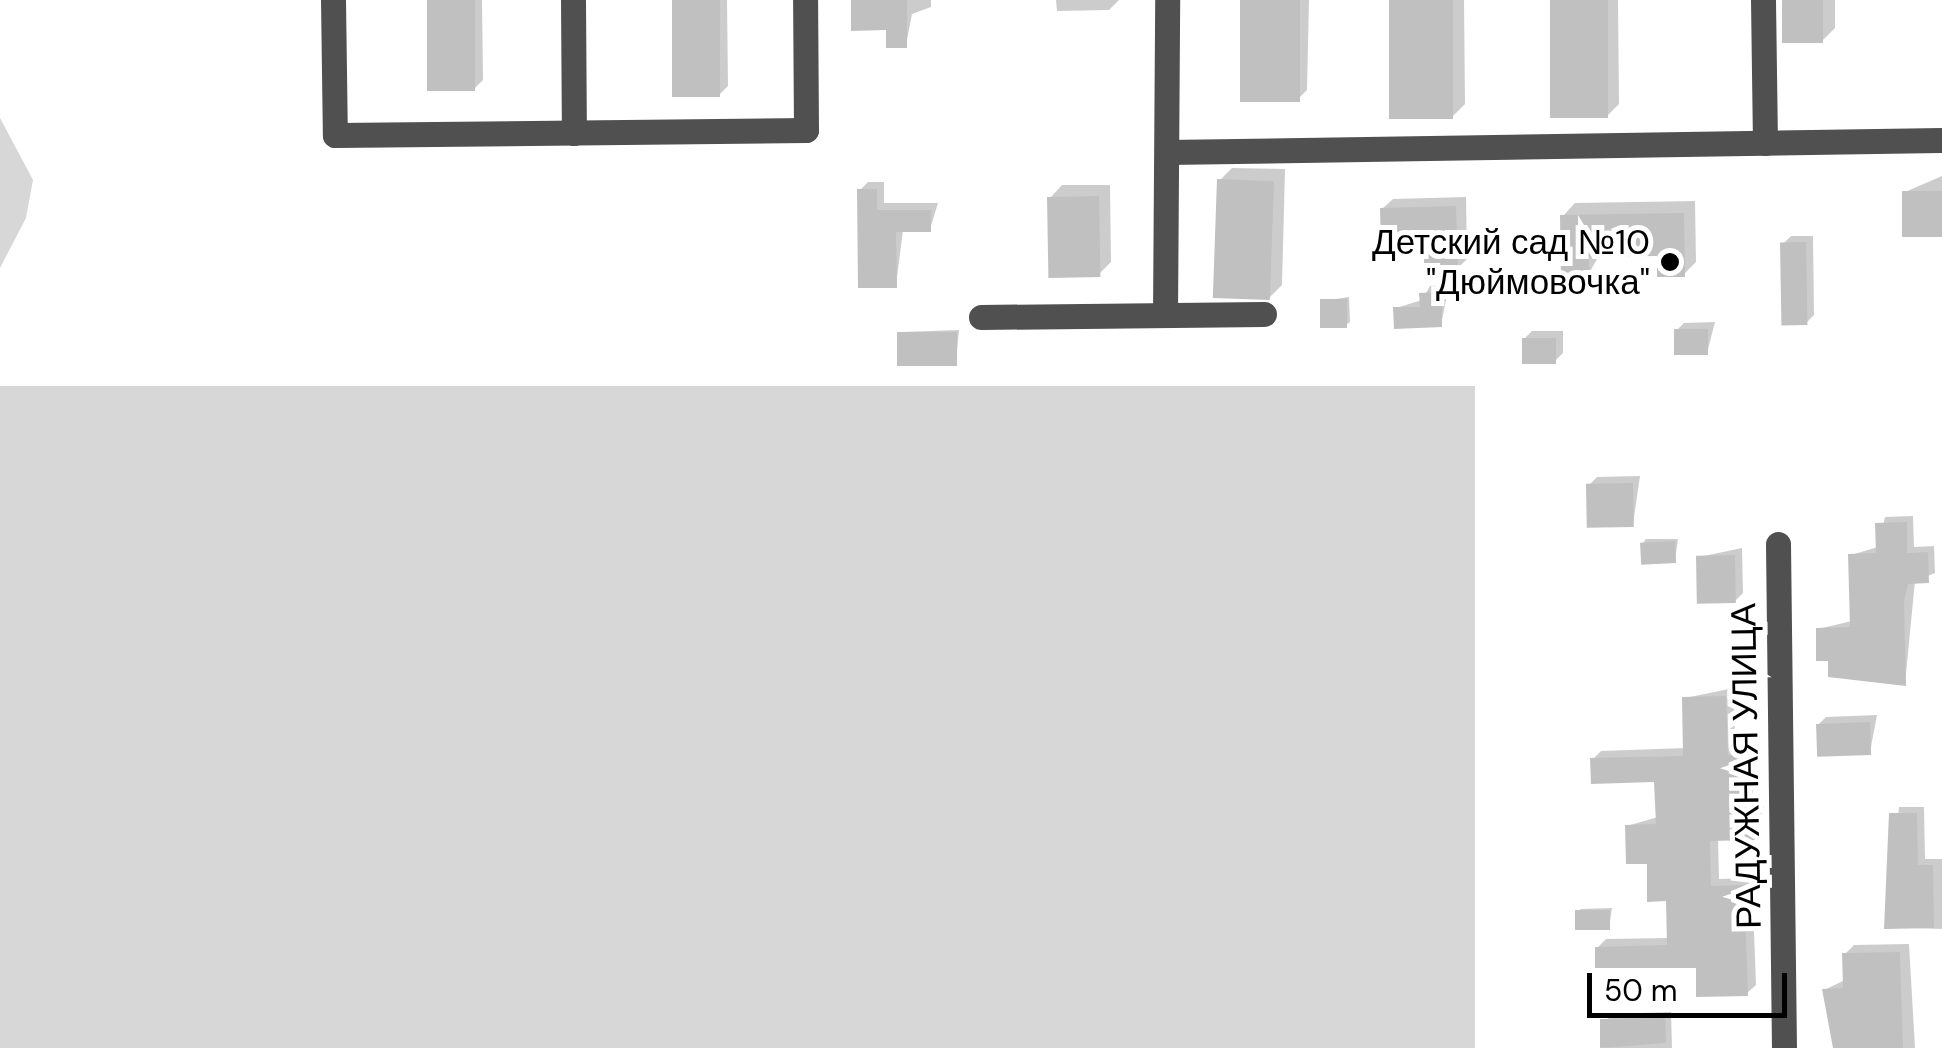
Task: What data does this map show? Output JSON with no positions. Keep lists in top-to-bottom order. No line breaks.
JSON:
{"streets":{"street":["РАДУЖНАЯ УЛИЦА"]},"places":["Детский сад №10 \"Дюймовочка\""],"scale_bar":"50 m"}
